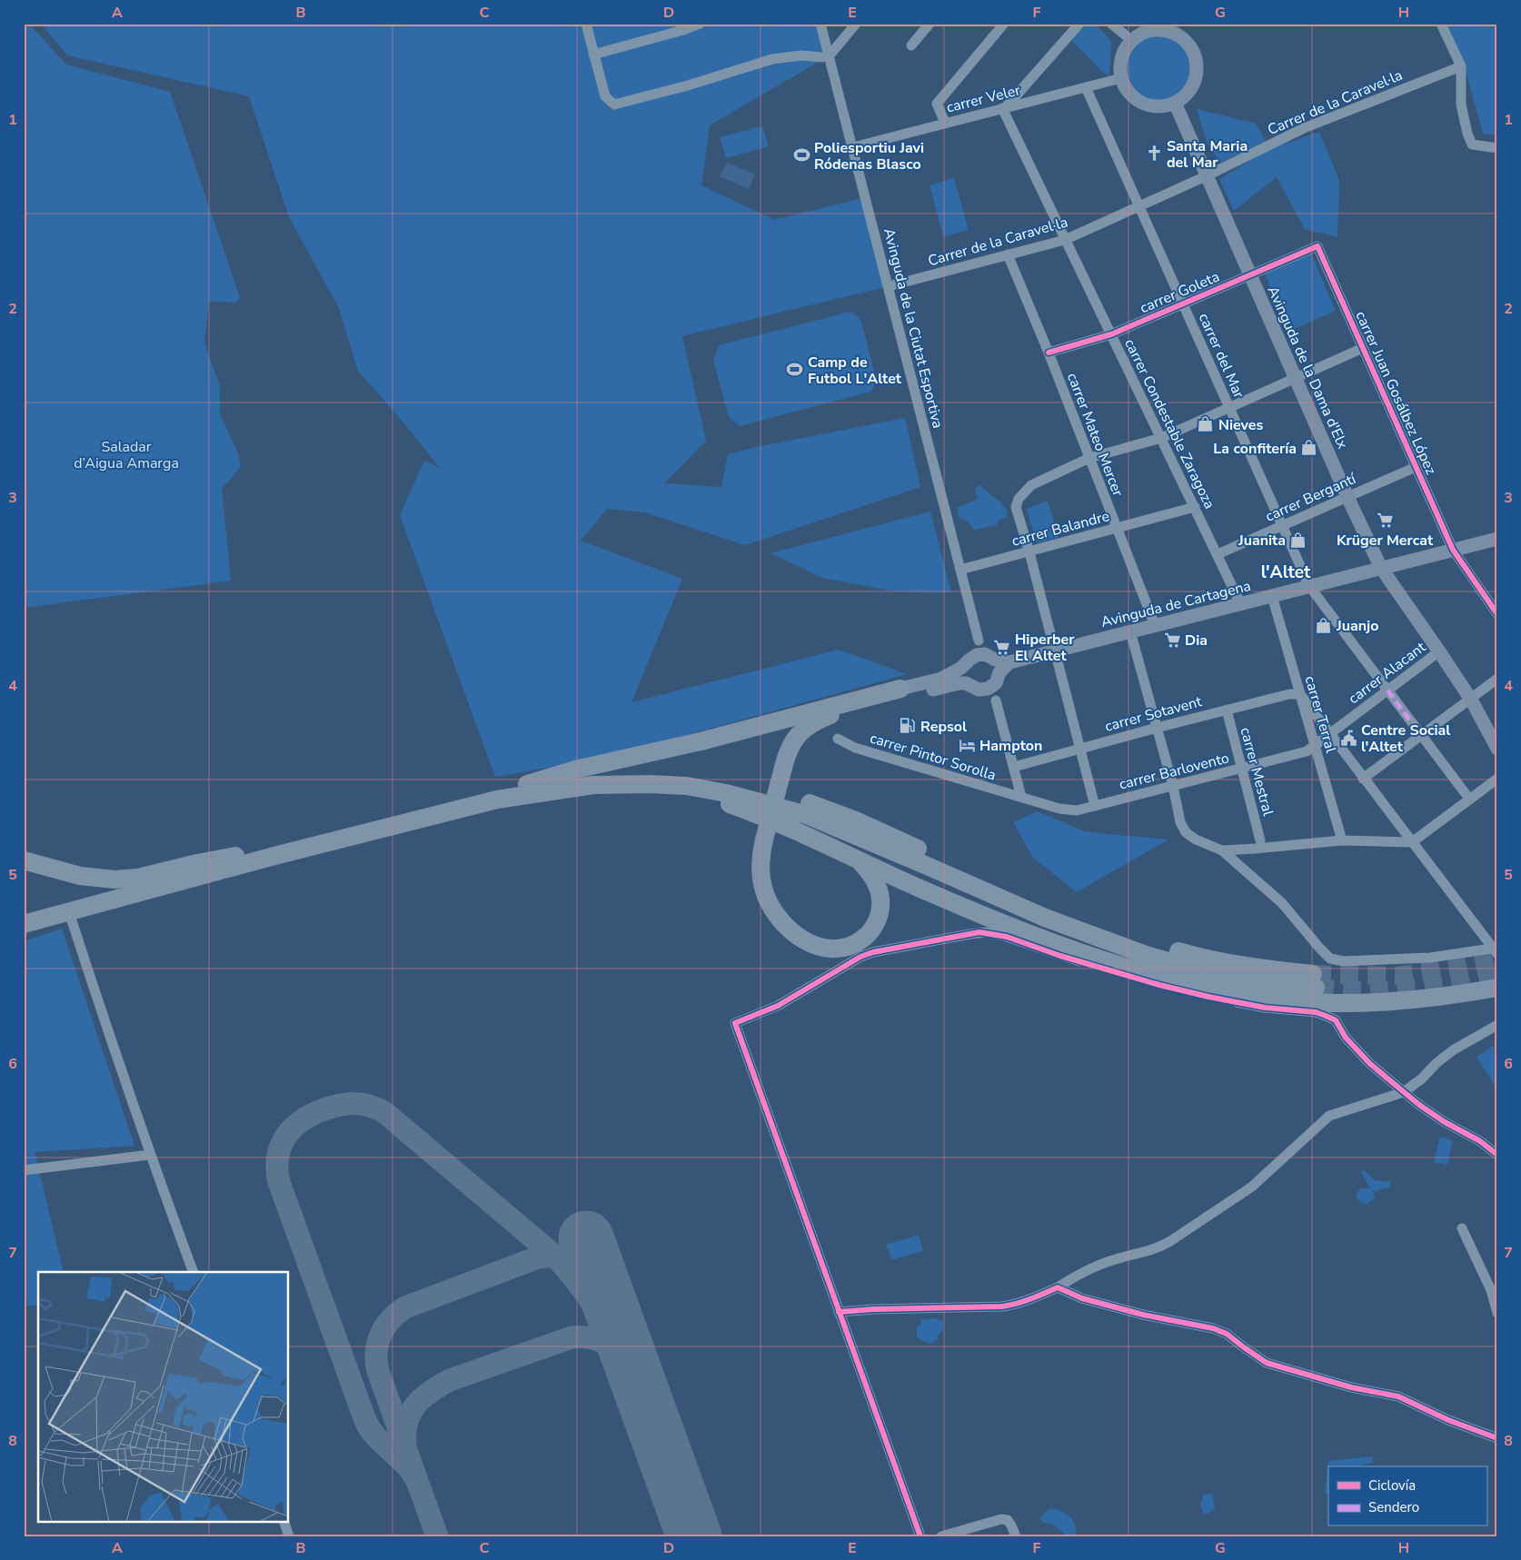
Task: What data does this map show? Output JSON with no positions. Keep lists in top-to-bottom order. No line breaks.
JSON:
{"streets":{"main road":["Avinguda de la Dama d'Elx","Avinguda de Cartagena"],"street":["carrer Veler","Carrer de la Caravel·la","carrer Goleta","Avinguda de la Ciutat Esportiva","carrer del Mar","carrer Juan Gosálbez López","carrer Condestable Zaragoza","carrer Mateo Mercer","carrer Bergantí","carrer Balandre","carrer Alacant","carrer Sotavent","carrer Terral","carrer Pintor Sorolla","carrer Barlovento","carrer Mestral"]},"crossings":[["carrer Veler","Avinguda de la Ciutat Esportiva"],["carrer Veler","carrer del Mar"],["carrer Veler","Avinguda de la Dama d'Elx"],["carrer Veler","carrer Condestable Zaragoza"],["Carrer de la Caravel·la","Avinguda de la Ciutat Esportiva"],["Carrer de la Caravel·la","carrer del Mar"],["Carrer de la Caravel·la","Avinguda de la Dama d'Elx"],["Carrer de la Caravel·la","carrer Condestable Zaragoza"],["Carrer de la Caravel·la","carrer Mateo Mercer"],["carrer Goleta","carrer del Mar"],["carrer Goleta","Avinguda de la Dama d'Elx"],["carrer Goleta","carrer Juan Gosálbez López"],["carrer Goleta","carrer Condestable Zaragoza"],["carrer Goleta","carrer Mateo Mercer"],["Avinguda de la Ciutat Esportiva","carrer Balandre"],["Avinguda de la Ciutat Esportiva","Avinguda de Cartagena"],["carrer del Mar","carrer Bergantí"],["carrer del Mar","Avinguda de Cartagena"],["carrer del Mar","carrer Alacant"],["Avinguda de la Dama d'Elx","carrer Bergantí"],["Avinguda de la Dama d'Elx","Avinguda de Cartagena"],["Avinguda de la Dama d'Elx","carrer Alacant"],["carrer Juan Gosálbez López","carrer Bergantí"],["carrer Juan Gosálbez López","Avinguda de Cartagena"],["carrer Condestable Zaragoza","carrer Bergantí"],["carrer Condestable Zaragoza","carrer Balandre"],["carrer Condestable Zaragoza","Avinguda de Cartagena"],["carrer Mateo Mercer","carrer Balandre"],["carrer Mateo Mercer","Avinguda de Cartagena"],["Avinguda de Cartagena","carrer Terral"],["carrer Alacant","carrer Barlovento"],["carrer Sotavent","carrer Terral"],["carrer Sotavent","carrer Mestral"],["carrer Terral","carrer Barlovento"],["carrer Pintor Sorolla","carrer Barlovento"],["carrer Barlovento","carrer Mestral"]],"districts":["l'Altet"],"parks":["Saladar d’Aigua Amarga"],"places":{"church":["Santa Maria del Mar"],"sports":["Poliesportiu Javi Ródenas Blasco","Camp de Futbol L'Altet"],"shop":["Nieves","La confitería","Juanita","Juanjo"],"supermarket":["Krüger Mercat","Dia","Hiperber El Altet"],"fuel station":["Repsol"],"public building":["Centre Social l'Altet"],"hotel":["Hampton"]},"legend":["Ciclovía","Sendero"],"grid":{"columns":["A","B","C","D","E","F","G","H"],"rows":["1","2","3","4","5","6","7","8"]}}
